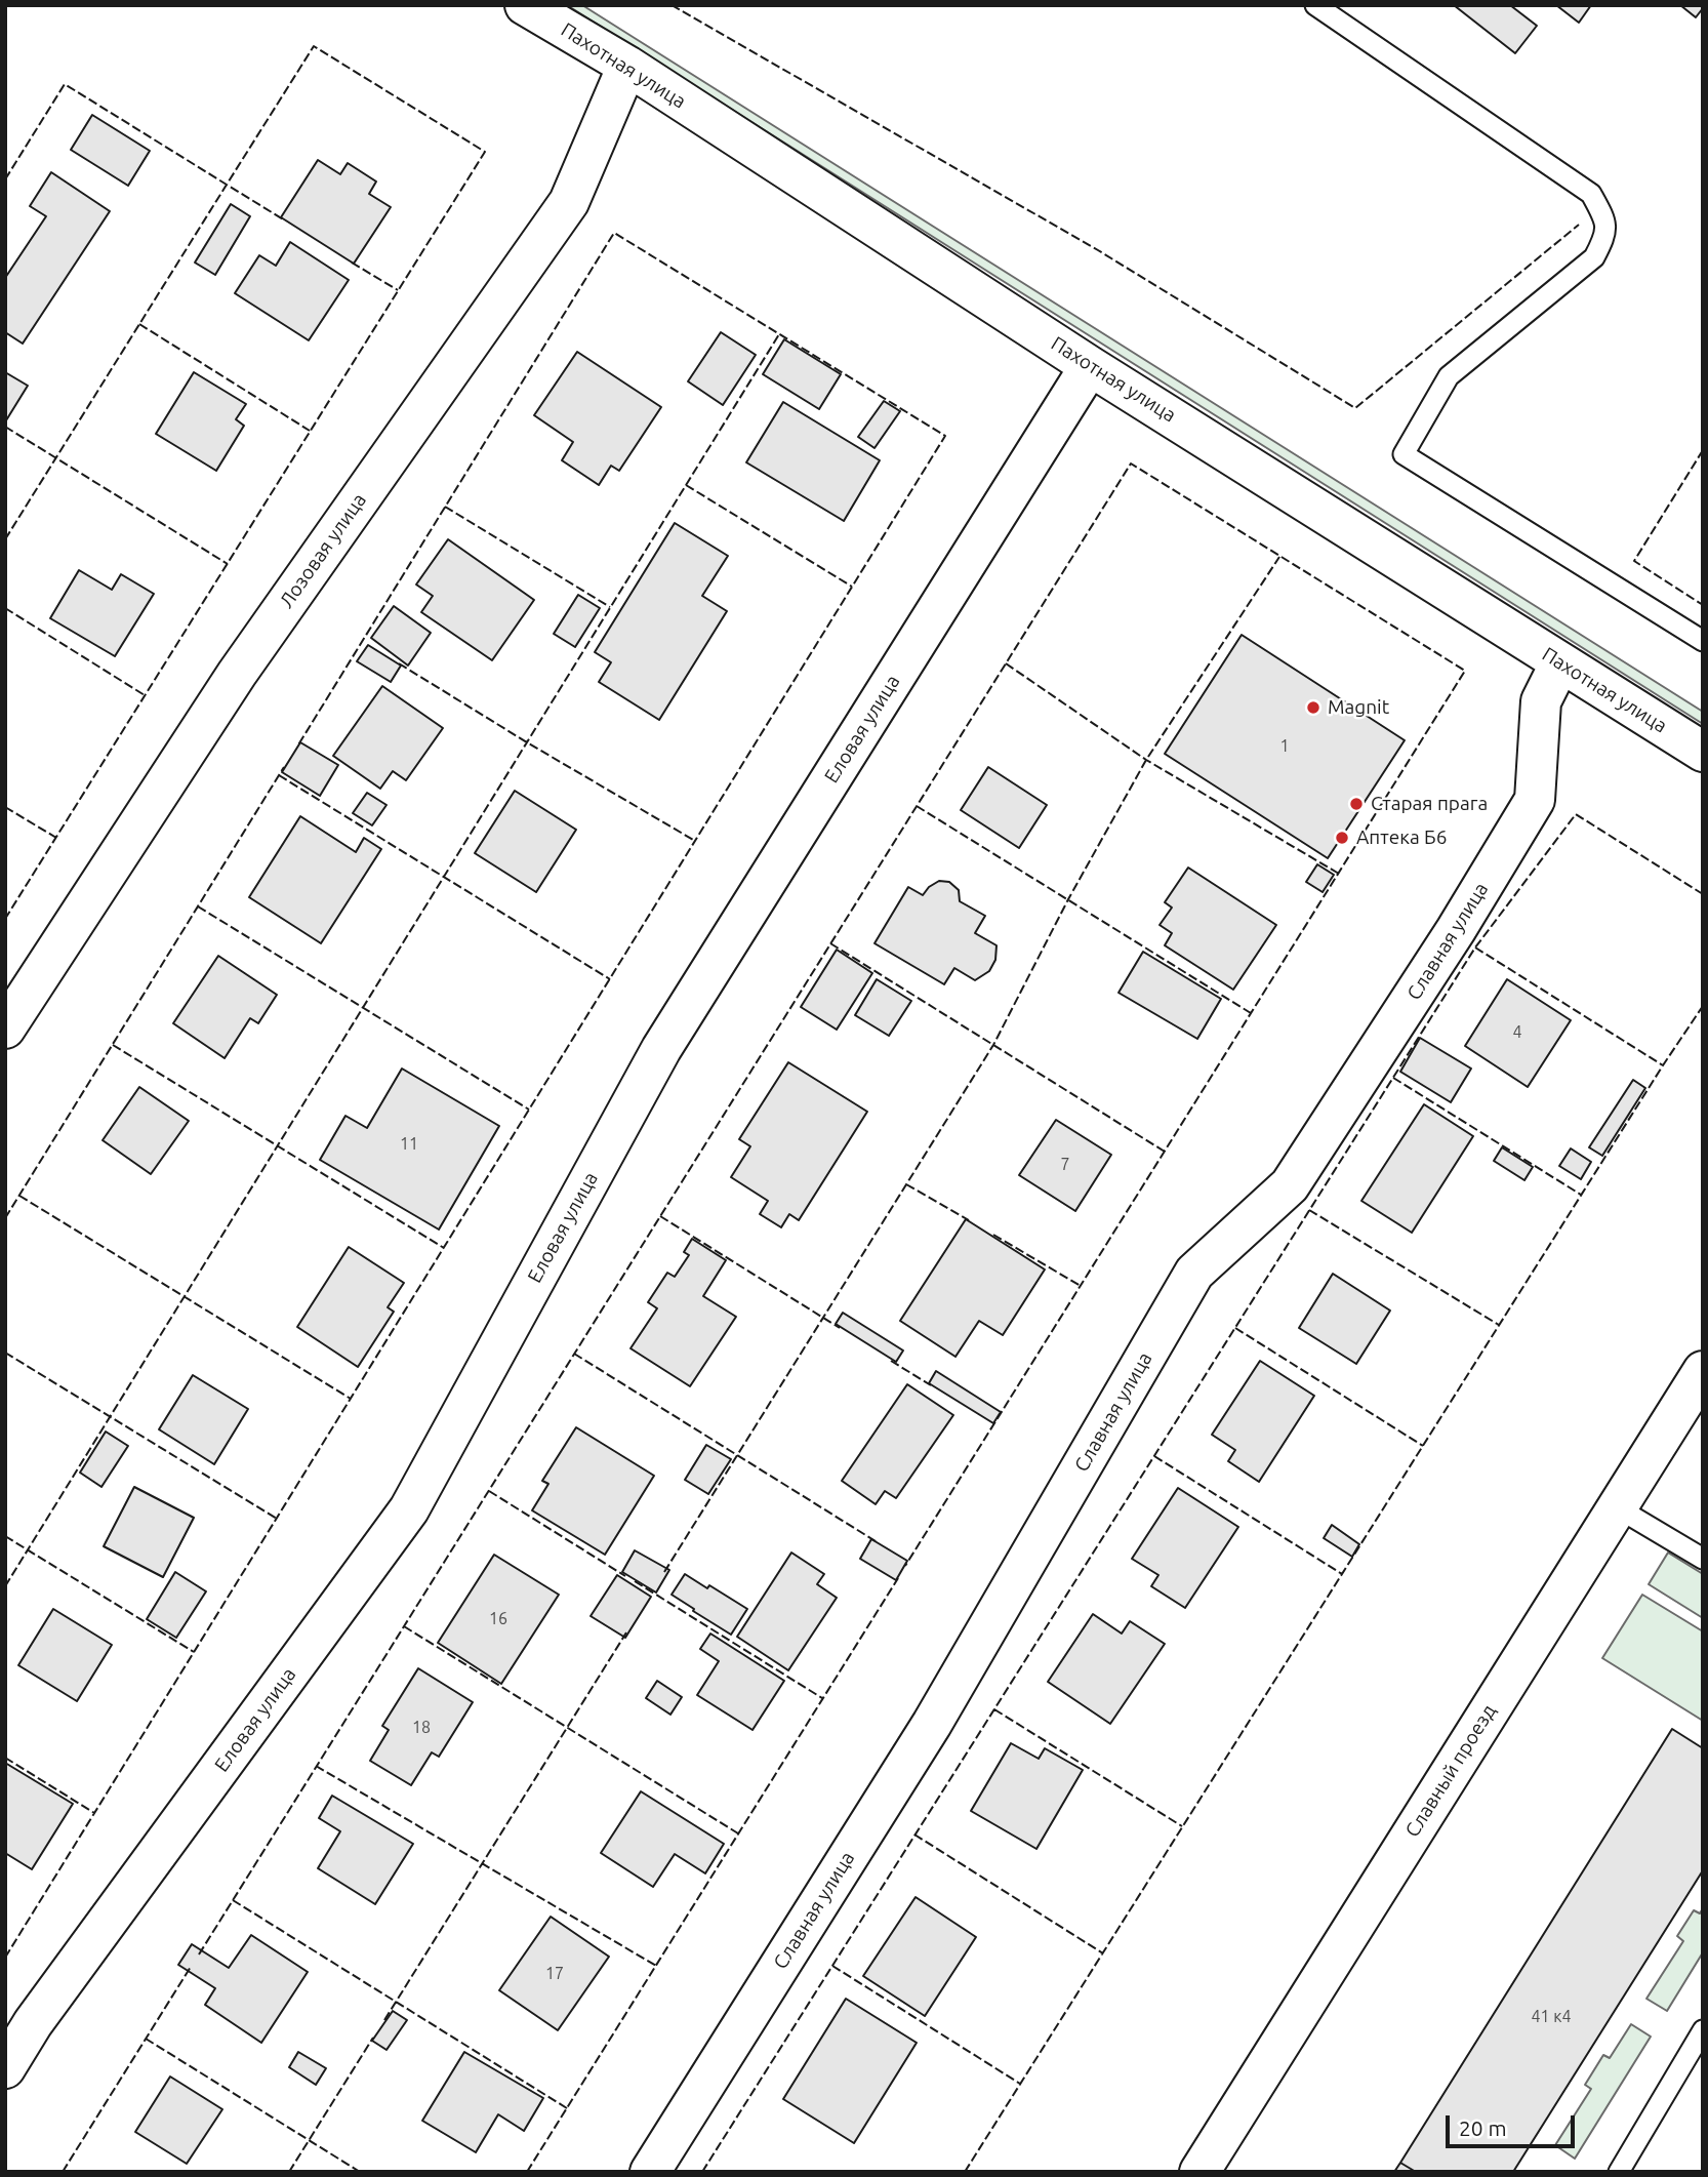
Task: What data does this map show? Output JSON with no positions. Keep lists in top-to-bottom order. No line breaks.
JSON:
{"streets":{"street":["Пахотная улица","Лозовая улица","Еловая улица","Славная улица","Славный проезд"]},"crossings":[["Пахотная улица","Лозовая улица"],["Пахотная улица","Еловая улица"],["Пахотная улица","Славная улица"]],"places":["Magnit","Старая прага","Аптека Б6"],"house_numbers":["1","4","11","7","16","18","17","41 к4"],"scale_bar":"20 m"}
